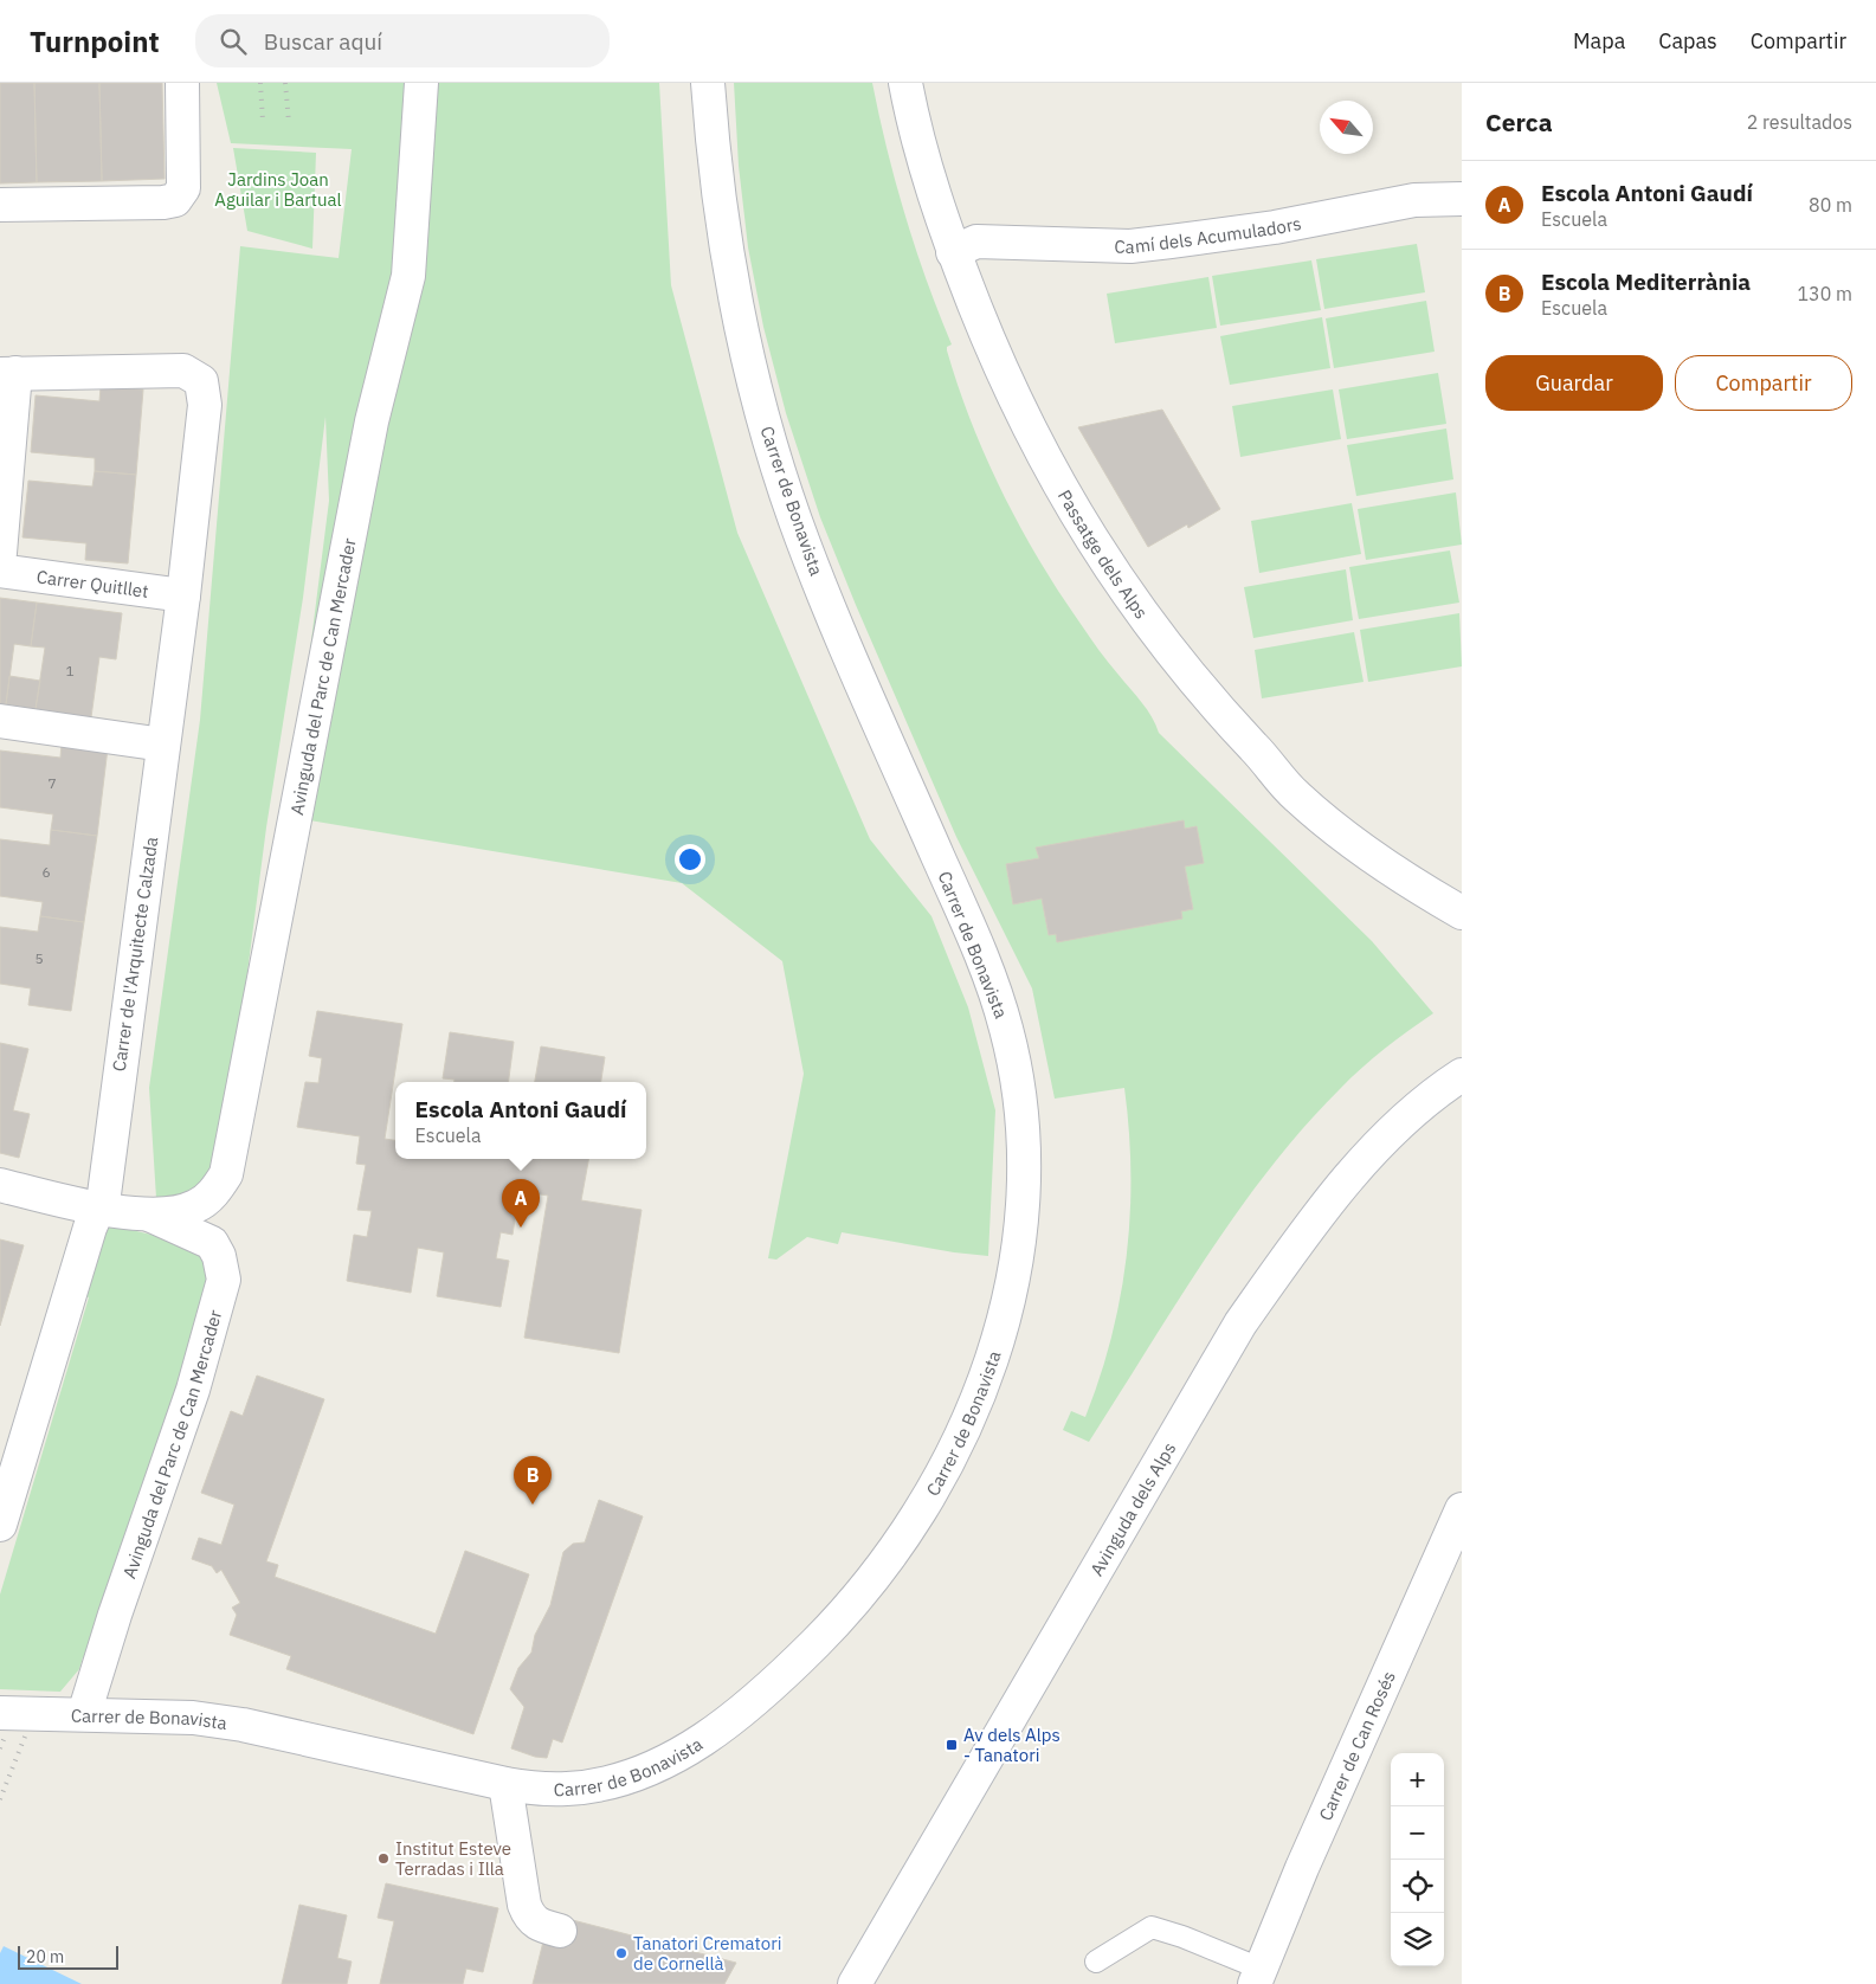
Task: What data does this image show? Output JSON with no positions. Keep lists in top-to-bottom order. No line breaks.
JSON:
{"streets":{"street":["Camí dels Acumuladors","Carrer de Bonavista","Passatge dels Alps","Carrer Quitllet","Avinguda del Parc de Can Mercader","Carrer de l'Arquitecte Calzada","Avinguda dels Alps","Carrer de Can Rosés"]},"crossings":[["Camí dels Acumuladors","Passatge dels Alps"],["Carrer de Bonavista","Avinguda del Parc de Can Mercader"],["Carrer Quitllet","Carrer de l'Arquitecte Calzada"],["Avinguda del Parc de Can Mercader","Carrer de l'Arquitecte Calzada"]],"parks":["Jardins Joan Aguilar i Bartual"],"places":{"transit":["Av dels Alps - Tanatori"],"other":["Institut Esteve Terradas i Illa","Tanatori Crematori de Cornellà"]},"house_numbers":["1","7","6","5"],"scale_bar":"20 m","north":"top left","page":{"header":"Turnpoint","search":"Buscar aquí","nav":["Mapa","Capas","Compartir"],"heading":["Cerca","2 resultados"],"list":[{"mark":"A","name":"Escola Antoni Gaudí","note":"Escuela","value":"80 m"},{"mark":"B","name":"Escola Mediterrània","note":"Escuela","value":"130 m"}],"buttons":["Guardar","Compartir"],"popup":["Escola Antoni Gaudí","Escuela"],"pins":["A","B"],"map_buttons":["+","−"],"scale":"20 m"}}
